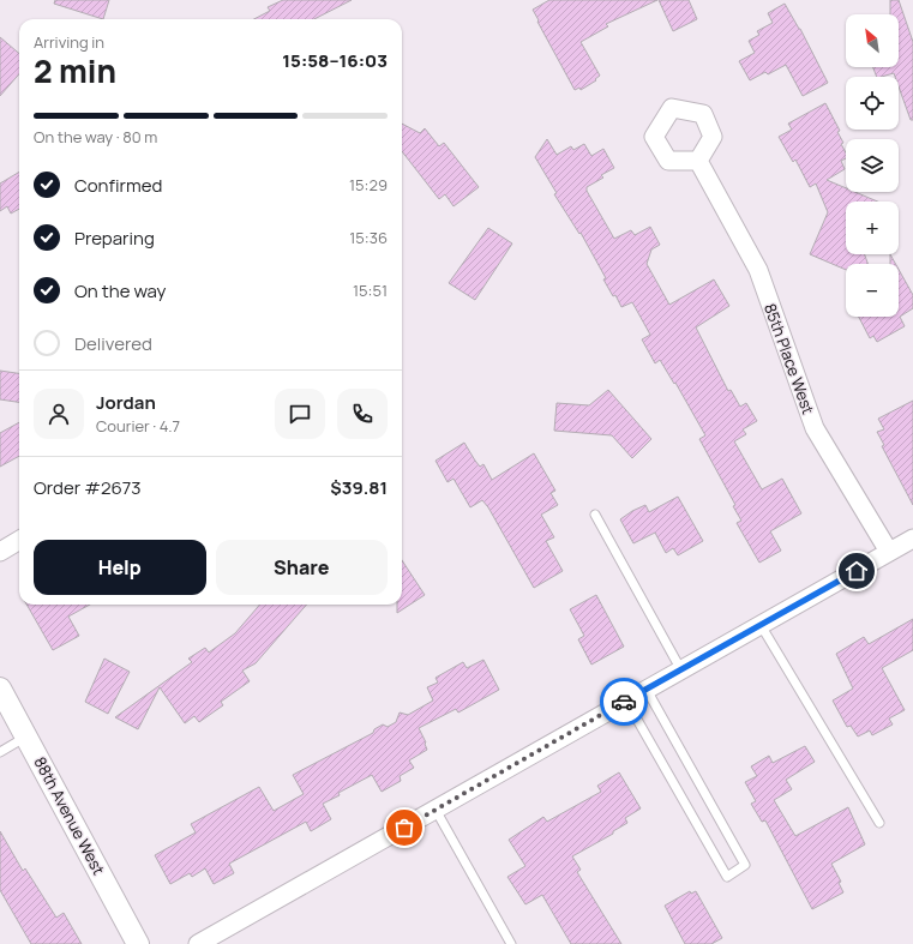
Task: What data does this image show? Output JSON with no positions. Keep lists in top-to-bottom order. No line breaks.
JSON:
{"streets":{"street":["85th Place West","88th Avenue West"]},"north":"top left","page":{"map_buttons":["+","−"],"heading":["2 min","Arriving in","15:58–16:03"],"panel":["Jordan","Courier · 4.7","Order #2673","$39.81"],"bar":"On the way · 80 m","list":[["Confirmed","15:29"],["Preparing","15:36"],["On the way","15:51"],"Delivered"],"buttons":["Help","Share"]}}
